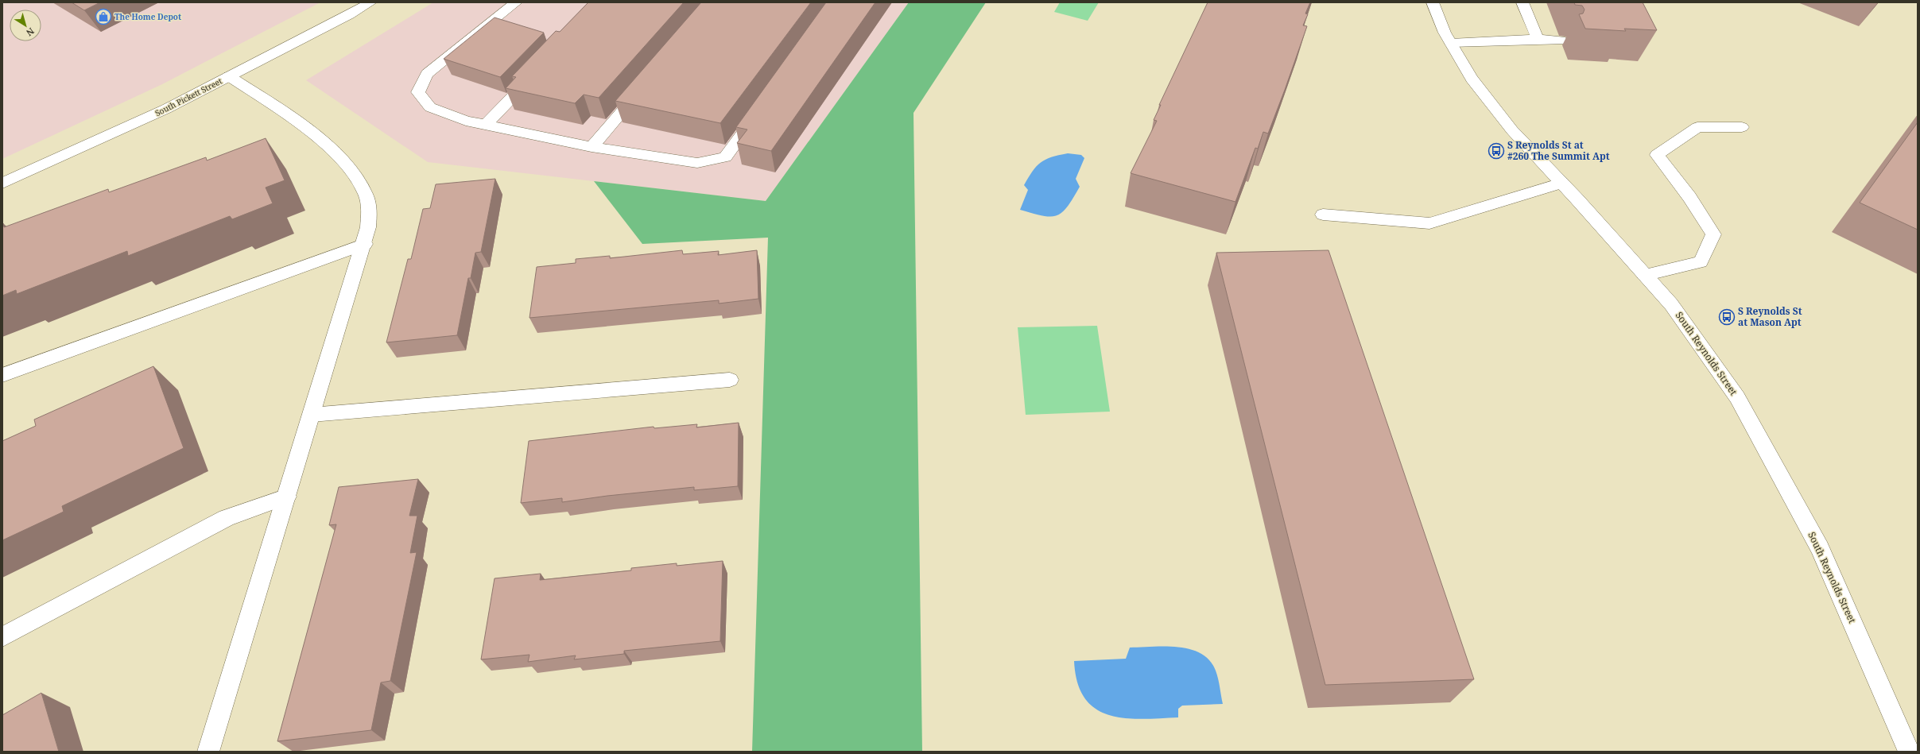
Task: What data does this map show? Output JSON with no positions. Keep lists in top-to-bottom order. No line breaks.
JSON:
{"streets":{"street":["South Pickett Street","South Reynolds Street"]},"places":{"shop":["The Home Depot"],"bus stop":["S Reynolds St at #260 The Summit Apt","S Reynolds St at Mason Apt"]},"north":"bottom right"}
